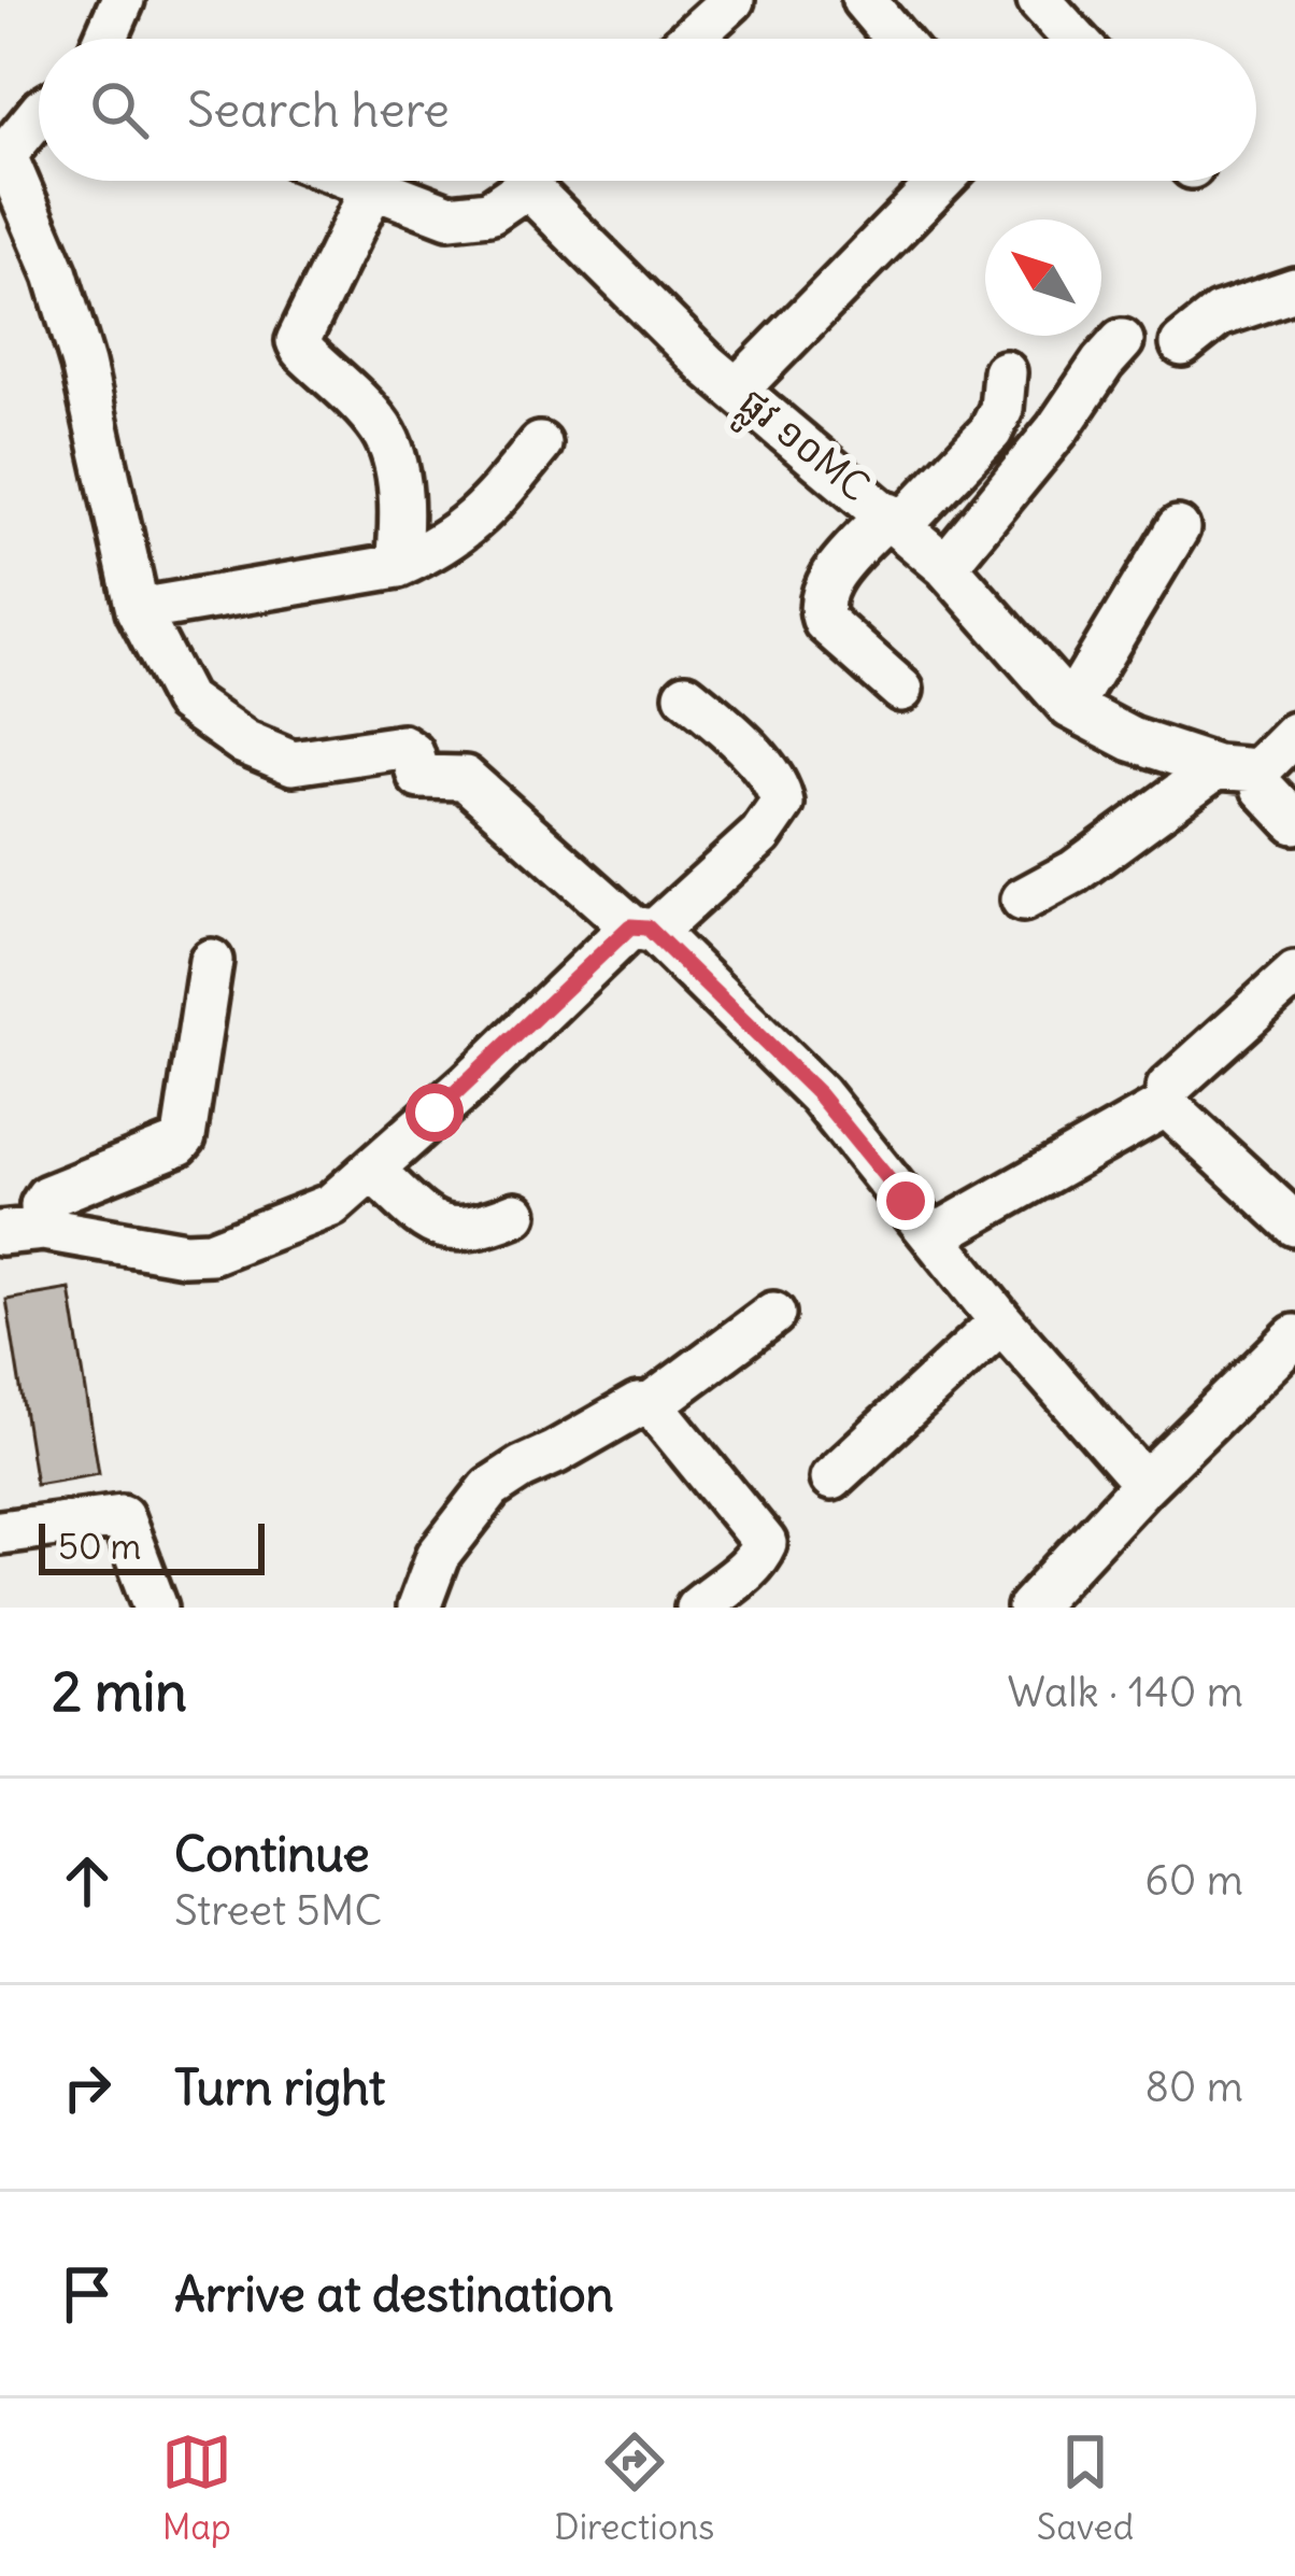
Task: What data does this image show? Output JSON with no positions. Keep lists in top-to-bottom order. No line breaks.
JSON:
{"streets":{"street":["ផ្លូវ ១០MC"]},"scale_bar":"50 m","north":"top left","page":{"search":"Search here","scale":"50 m","heading":["2 min","Walk · 140 m"],"list":[["Continue","Street 5MC","60 m"],["Turn right","80 m"],"Arrive at destination"],"nav":["Map","Directions","Saved"]}}
